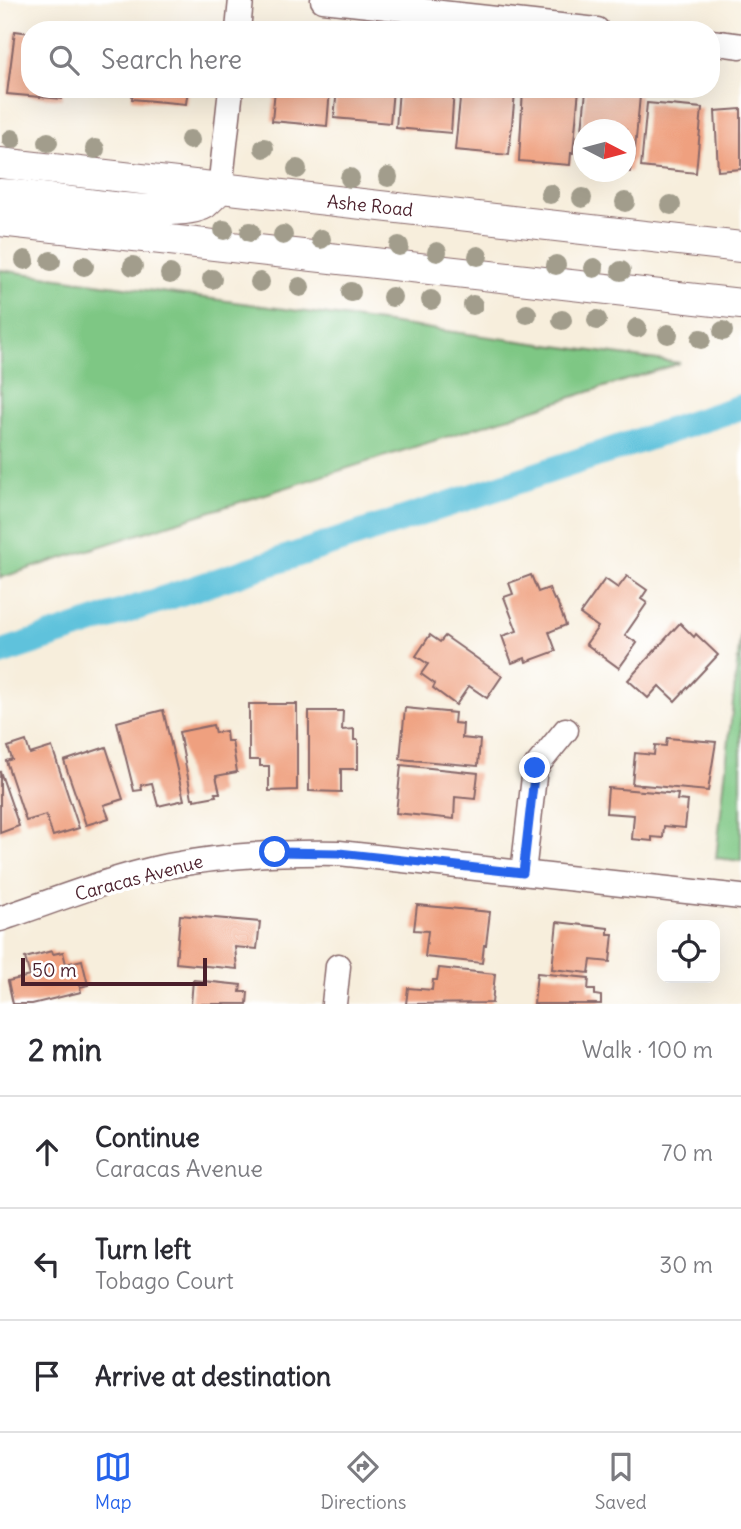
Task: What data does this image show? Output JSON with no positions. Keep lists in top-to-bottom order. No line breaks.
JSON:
{"streets":{"street":["Ashe Road","Caracas Avenue"]},"scale_bar":"50 m","north":"right","page":{"search":"Search here","scale":"50 m","heading":["2 min","Walk · 100 m"],"list":[["Continue","Caracas Avenue","70 m"],["Turn left","Tobago Court","30 m"],"Arrive at destination"],"nav":["Map","Directions","Saved"]}}
